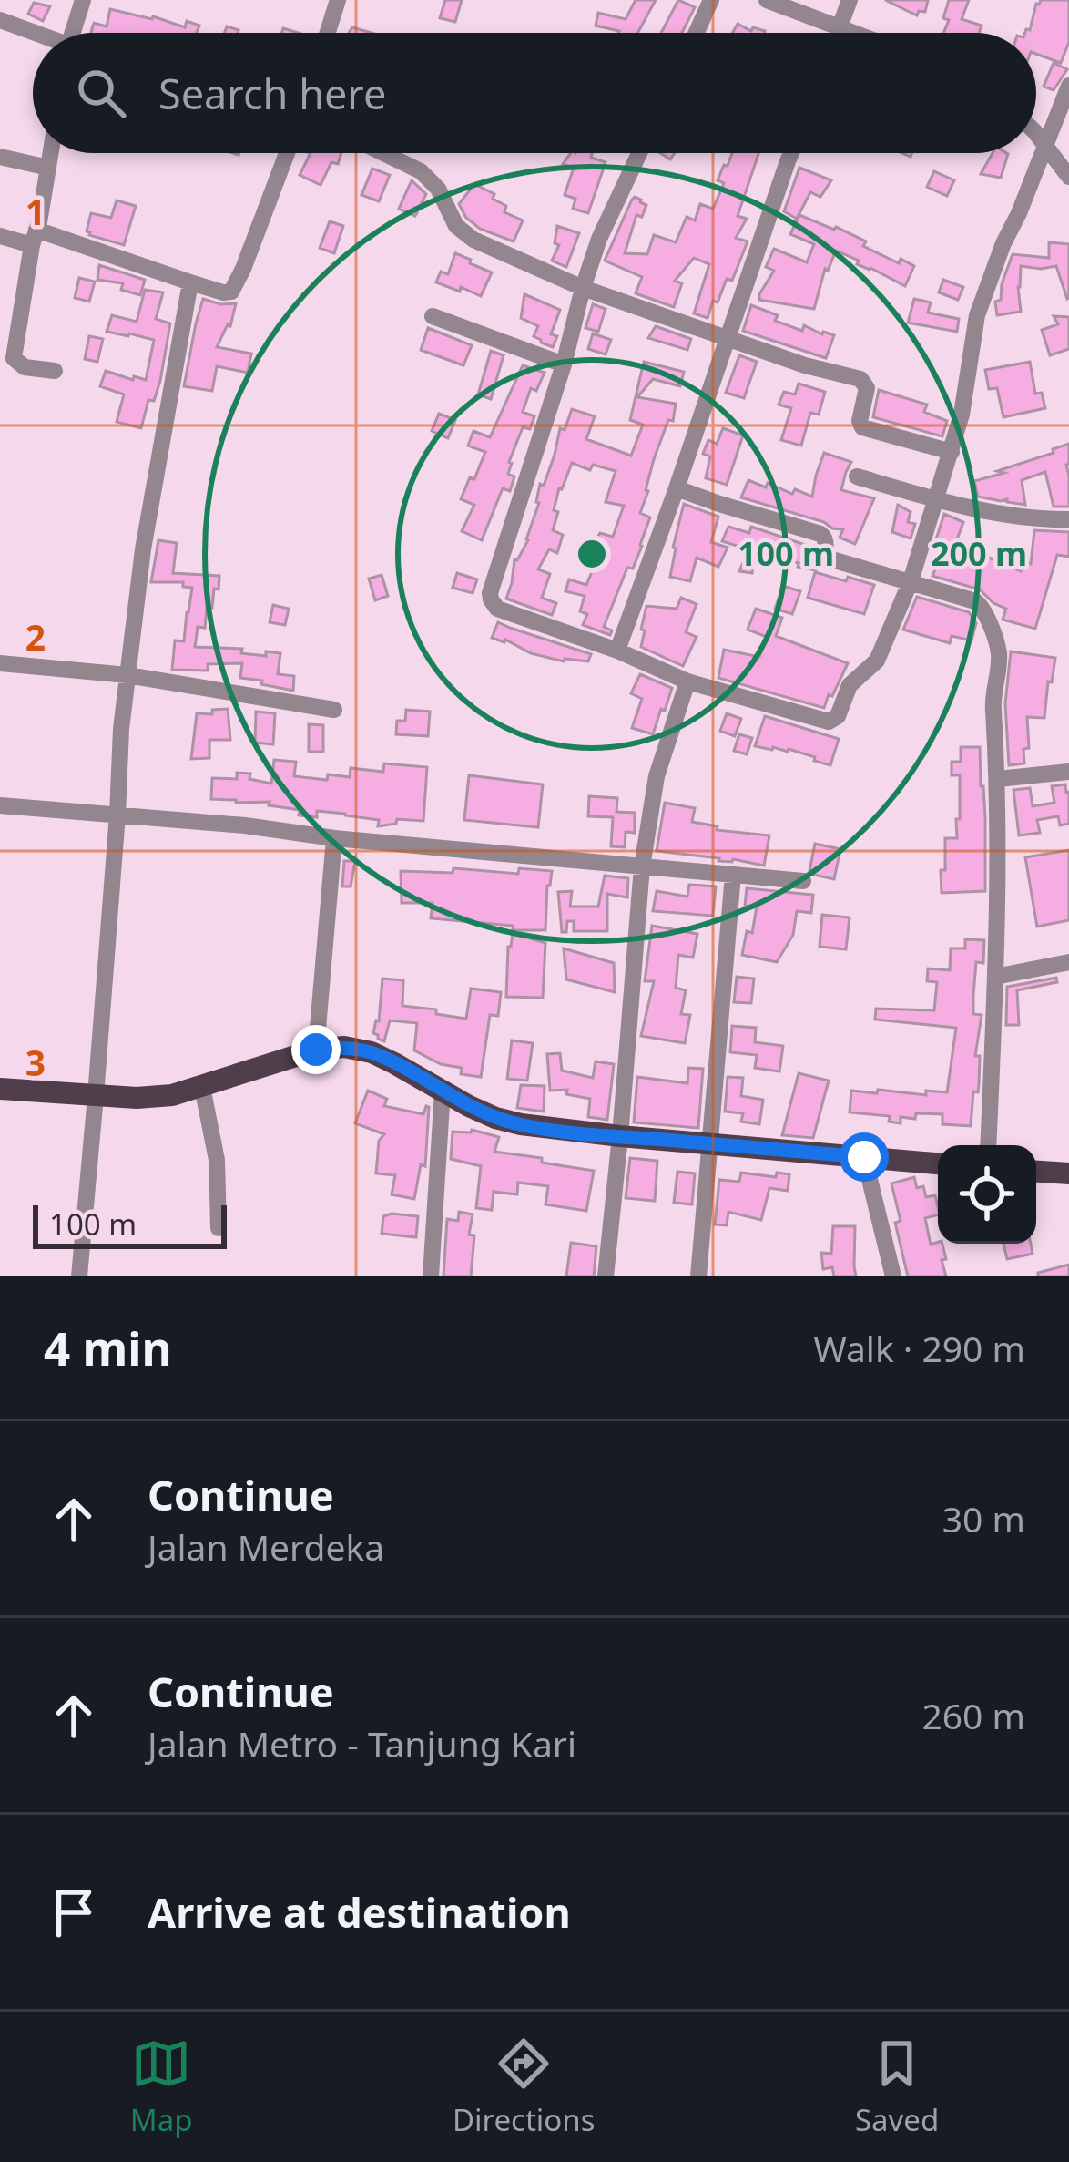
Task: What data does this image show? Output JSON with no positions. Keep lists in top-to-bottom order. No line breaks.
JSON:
{"scale_bar":"100 m","page":{"search":"Search here","scale":"100 m","heading":["4 min","Walk · 290 m"],"list":[["Continue","Jalan Merdeka","30 m"],["Continue","Jalan Metro - Tanjung Kari","260 m"],"Arrive at destination"],"nav":["Map","Directions","Saved"]},"grid":{"rows":["1","2","3"]},"rings":["100 m","200 m"]}
